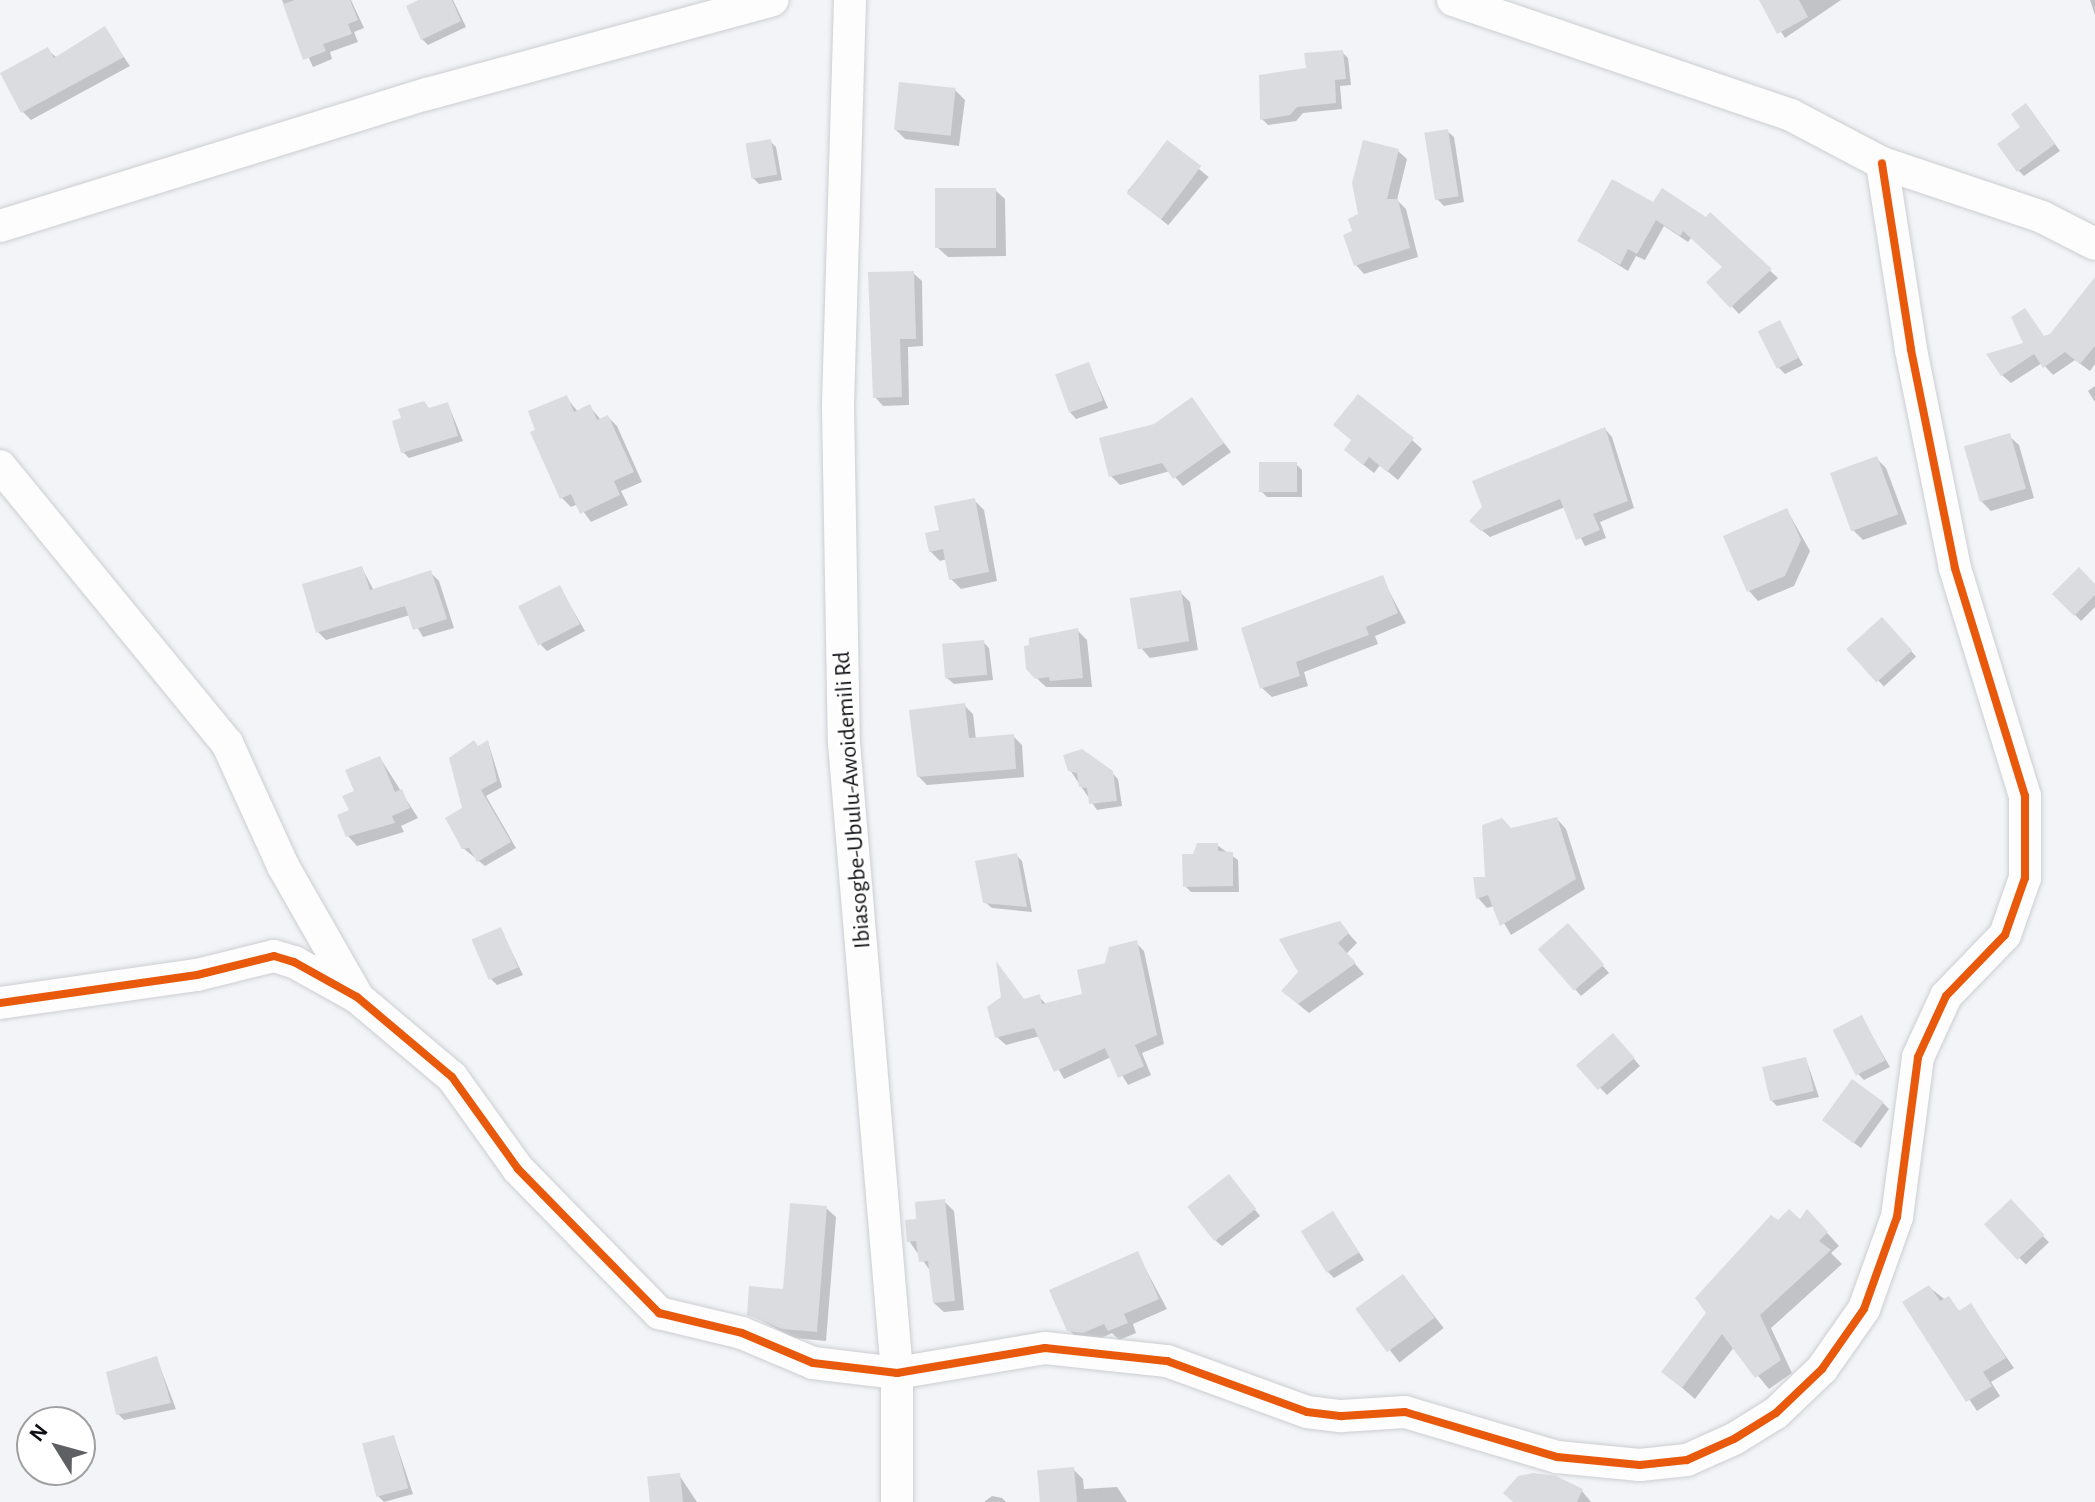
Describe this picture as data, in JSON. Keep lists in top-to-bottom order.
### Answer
{
  "streets": {
    "street": ["Ibiasogbe-Ubulu-Awoidemili Rd"]
  },
  "north": "top left"
}
